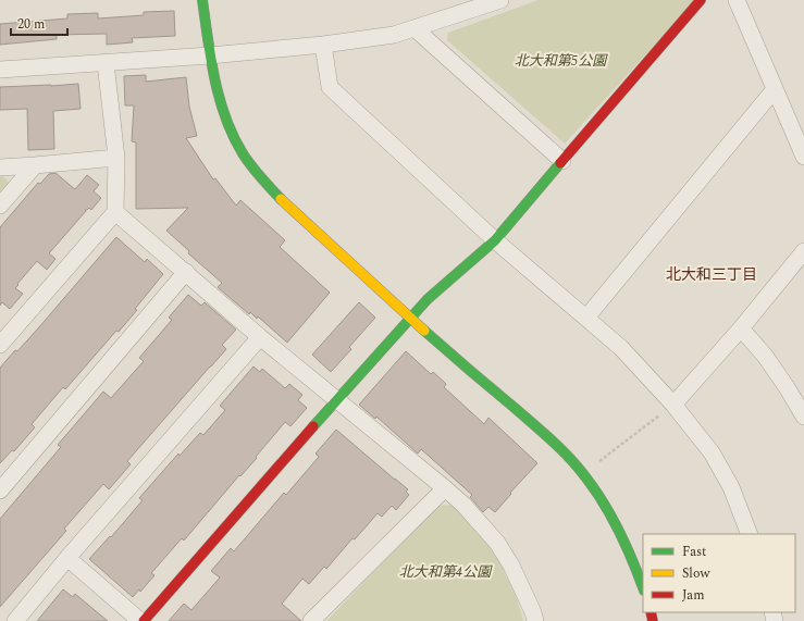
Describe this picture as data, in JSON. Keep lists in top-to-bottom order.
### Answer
{
  "districts": ["北大和三丁目"],
  "parks": ["北大和第5公園", "北大和第4公園"],
  "legend": ["Fast", "Slow", "Jam"],
  "scale_bar": "20 m"
}
